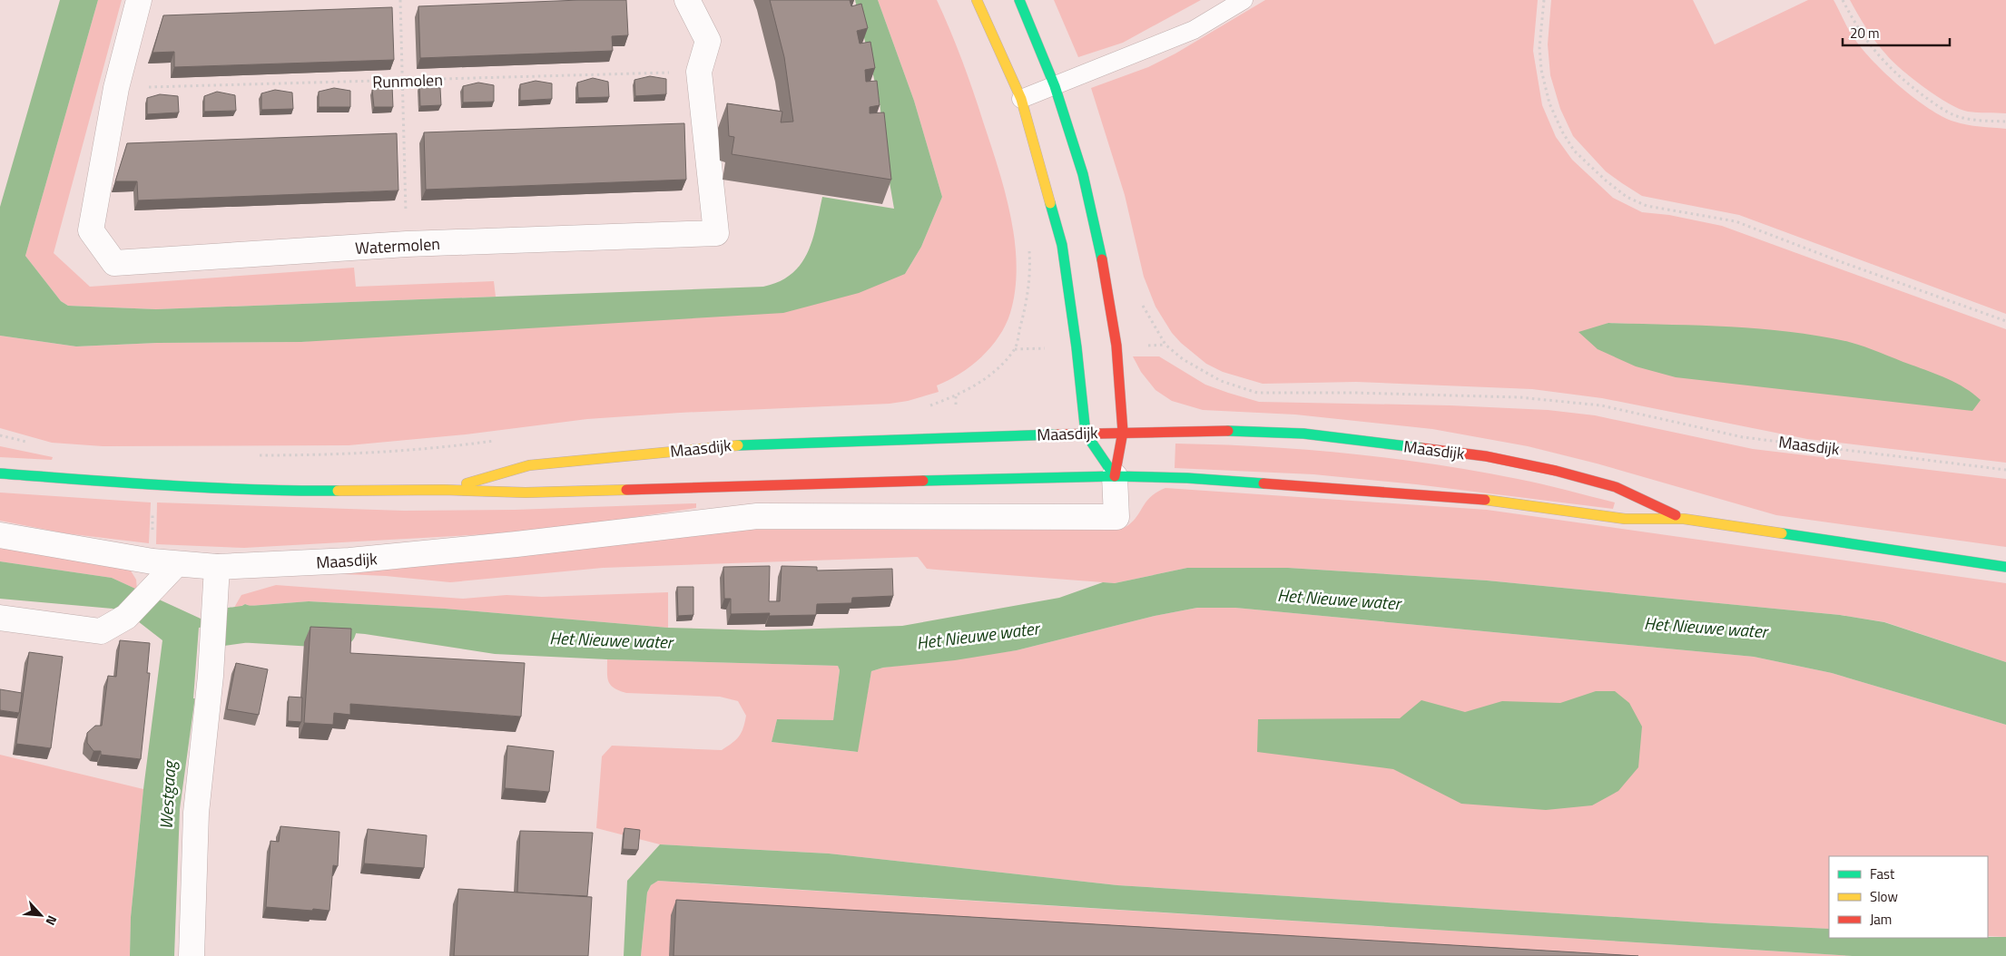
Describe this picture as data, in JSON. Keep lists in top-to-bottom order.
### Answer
{
  "streets": {
    "main road": ["Maasdijk"],
    "street": ["Watermolen"],
    "path": ["Runmolen"]
  },
  "crossings": [
    ["Runmolen", "Watermolen"]
  ],
  "water": ["Het Nieuwe water", "Westgaag"],
  "legend": ["Fast", "Slow", "Jam"],
  "scale_bar": "20 m",
  "north": "bottom right"
}
